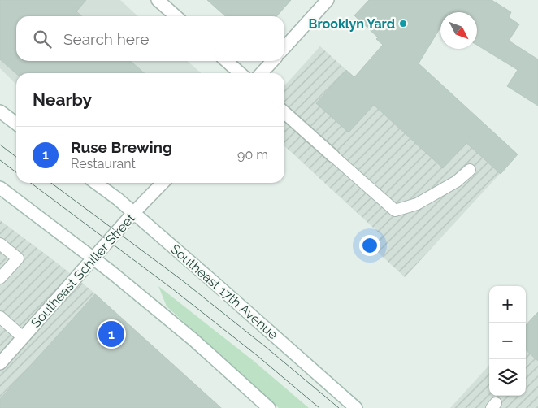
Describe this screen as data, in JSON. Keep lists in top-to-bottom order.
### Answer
{
  "streets": {
    "street": ["Southeast Schiller Street", "Southeast 17th Avenue"]
  },
  "crossings": [
    ["Southeast Schiller Street", "Southeast 17th Avenue"]
  ],
  "places": ["Brooklyn Yard"],
  "north": "bottom right",
  "page": {
    "search": "Search here",
    "heading": "Nearby",
    "list": [
      {
        "mark": "1",
        "name": "Ruse Brewing",
        "note": "Restaurant",
        "value": "90 m"
      }
    ],
    "map_buttons": ["+", "−"],
    "pins": "1"
  }
}
